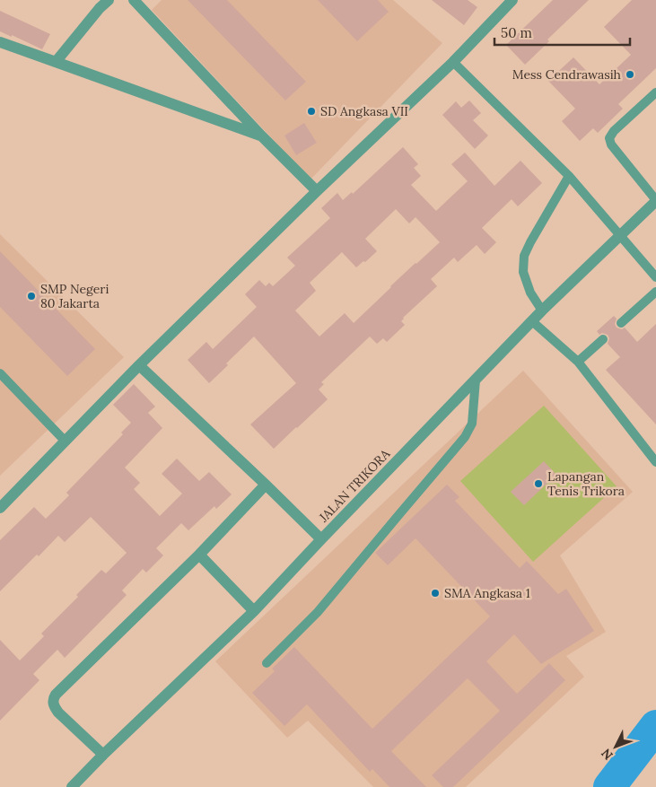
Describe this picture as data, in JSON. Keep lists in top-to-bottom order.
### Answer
{
  "streets": {
    "street": ["JALAN TRIKORA"]
  },
  "places": [
    "Mess Cendrawasih",
    "SD Angkasa VII",
    "SMP Negeri 80 Jakarta",
    "Lapangan Tenis Trikora",
    "SMA Angkasa 1"
  ],
  "scale_bar": "50 m",
  "north": "bottom left"
}
